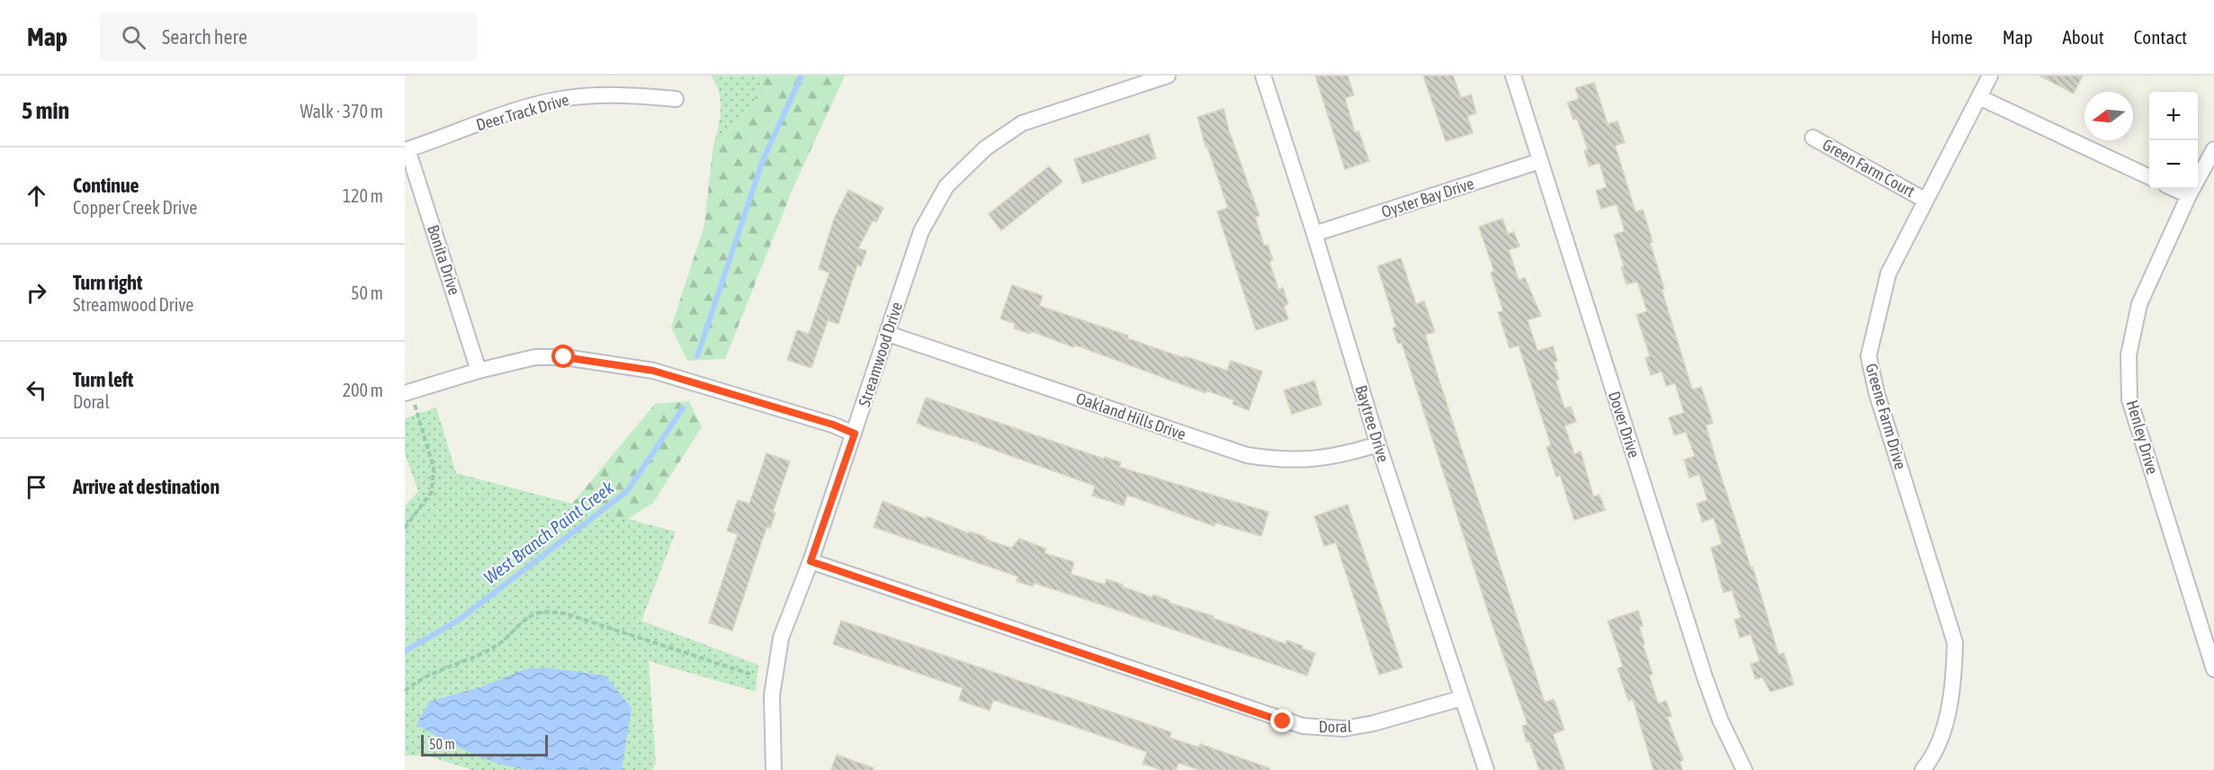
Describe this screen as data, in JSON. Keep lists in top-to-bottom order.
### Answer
{
  "streets": {
    "street": [
      "Deer Track Drive",
      "Green Farm Court",
      "Oyster Bay Drive",
      "Bonita Drive",
      "Streamwood Drive",
      "Oakland Hills Drive",
      "Greene Farm Drive",
      "Baytree Drive",
      "Dover Drive",
      "Henley Drive",
      "Doral"
    ]
  },
  "crossings": [
    ["Deer Track Drive", "Bonita Drive"],
    ["Green Farm Court", "Greene Farm Drive"],
    ["Oyster Bay Drive", "Baytree Drive"],
    ["Oyster Bay Drive", "Dover Drive"],
    ["Streamwood Drive", "Oakland Hills Drive"],
    ["Streamwood Drive", "Doral"],
    ["Oakland Hills Drive", "Baytree Drive"],
    ["Baytree Drive", "Doral"]
  ],
  "water": ["West Branch Paint Creek"],
  "scale_bar": "50 m",
  "north": "left",
  "page": {
    "header": "Map",
    "search": "Search here",
    "nav": [
      "Home",
      "Map",
      "About",
      "Contact"
    ],
    "heading": ["5 min", "Walk · 370 m"],
    "map_buttons": ["+", "−"],
    "list": [
      ["Continue", "Copper Creek Drive", "120 m"],
      ["Turn right", "Streamwood Drive", "50 m"],
      ["Turn left", "Doral", "200 m"],
      "Arrive at destination"
    ],
    "scale": "50 m"
  }
}
